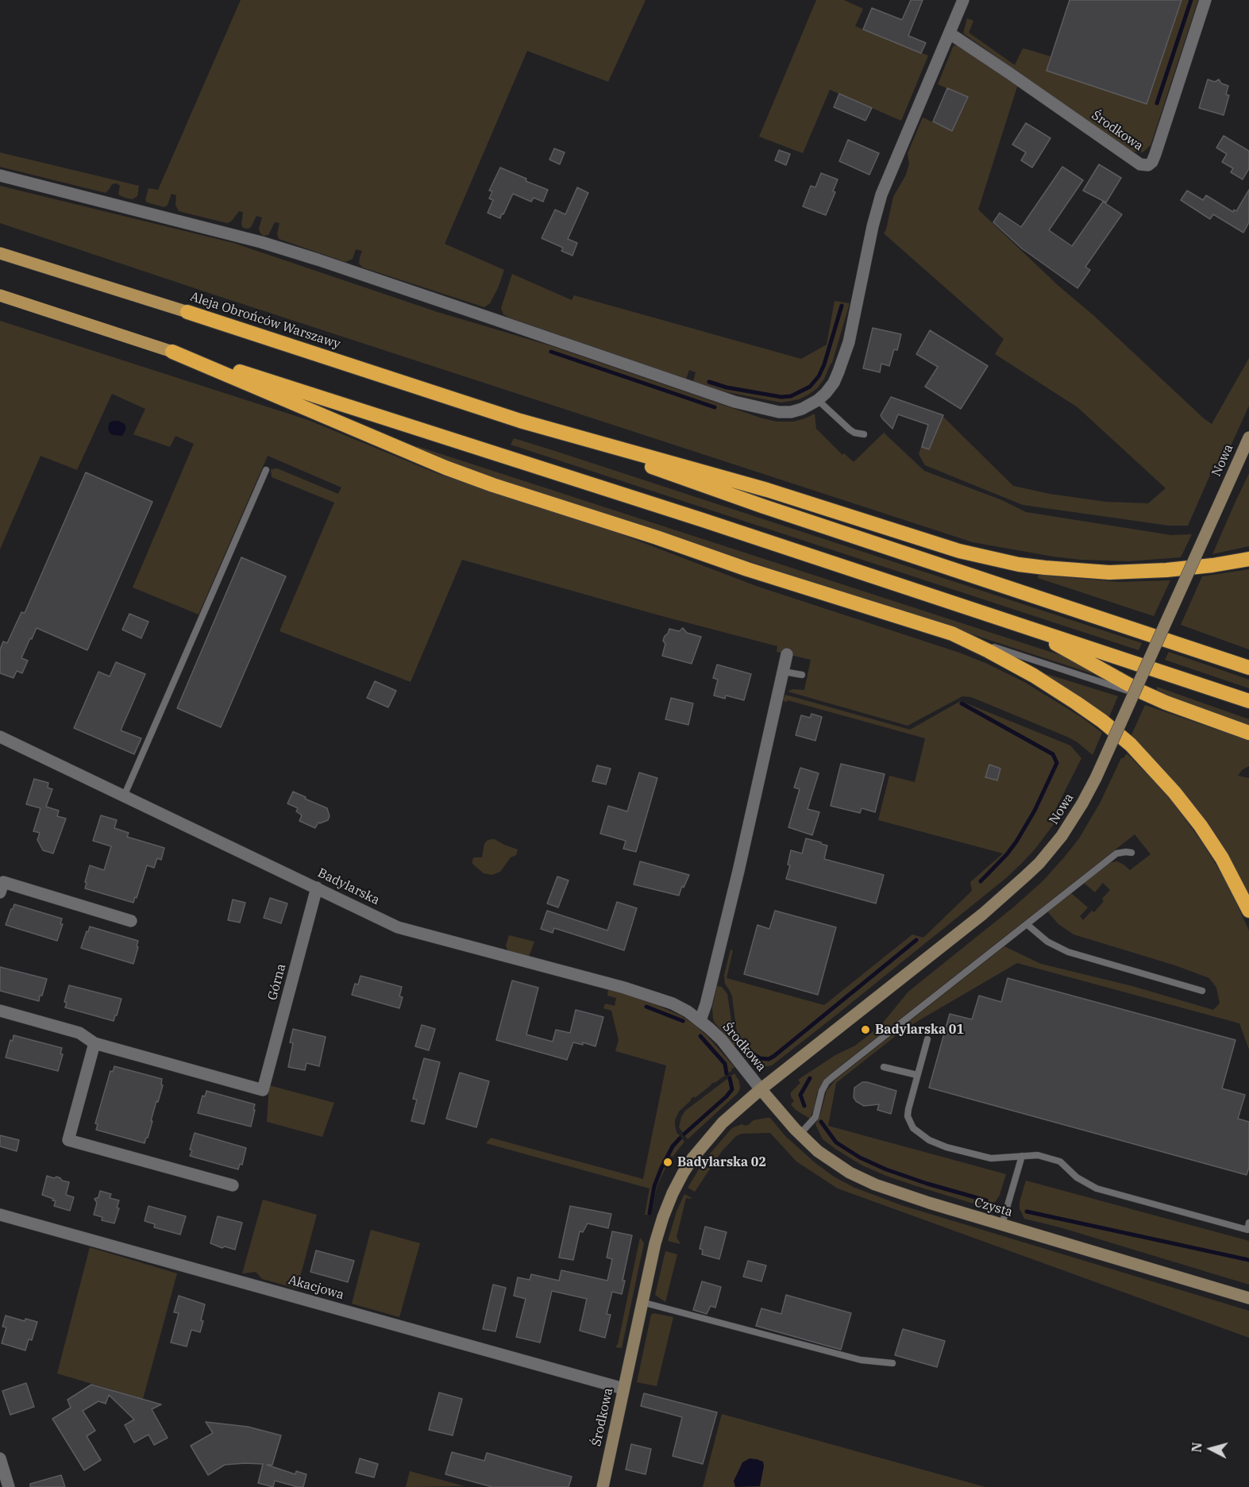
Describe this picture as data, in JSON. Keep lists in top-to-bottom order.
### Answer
{
  "streets": {
    "highway": ["Aleja Obrońców Warszawy"],
    "street": [
      "Środkowa",
      "Nowa",
      "Badylarska",
      "Górna",
      "Czysta",
      "Akacjowa"
    ]
  },
  "crossings": [
    ["Środkowa", "Nowa"],
    ["Środkowa", "Badylarska"],
    ["Środkowa", "Czysta"],
    ["Środkowa", "Akacjowa"],
    ["Nowa", "Czysta"],
    ["Badylarska", "Górna"]
  ],
  "places": ["Badylarska 01", "Badylarska 02"],
  "north": "left"
}
